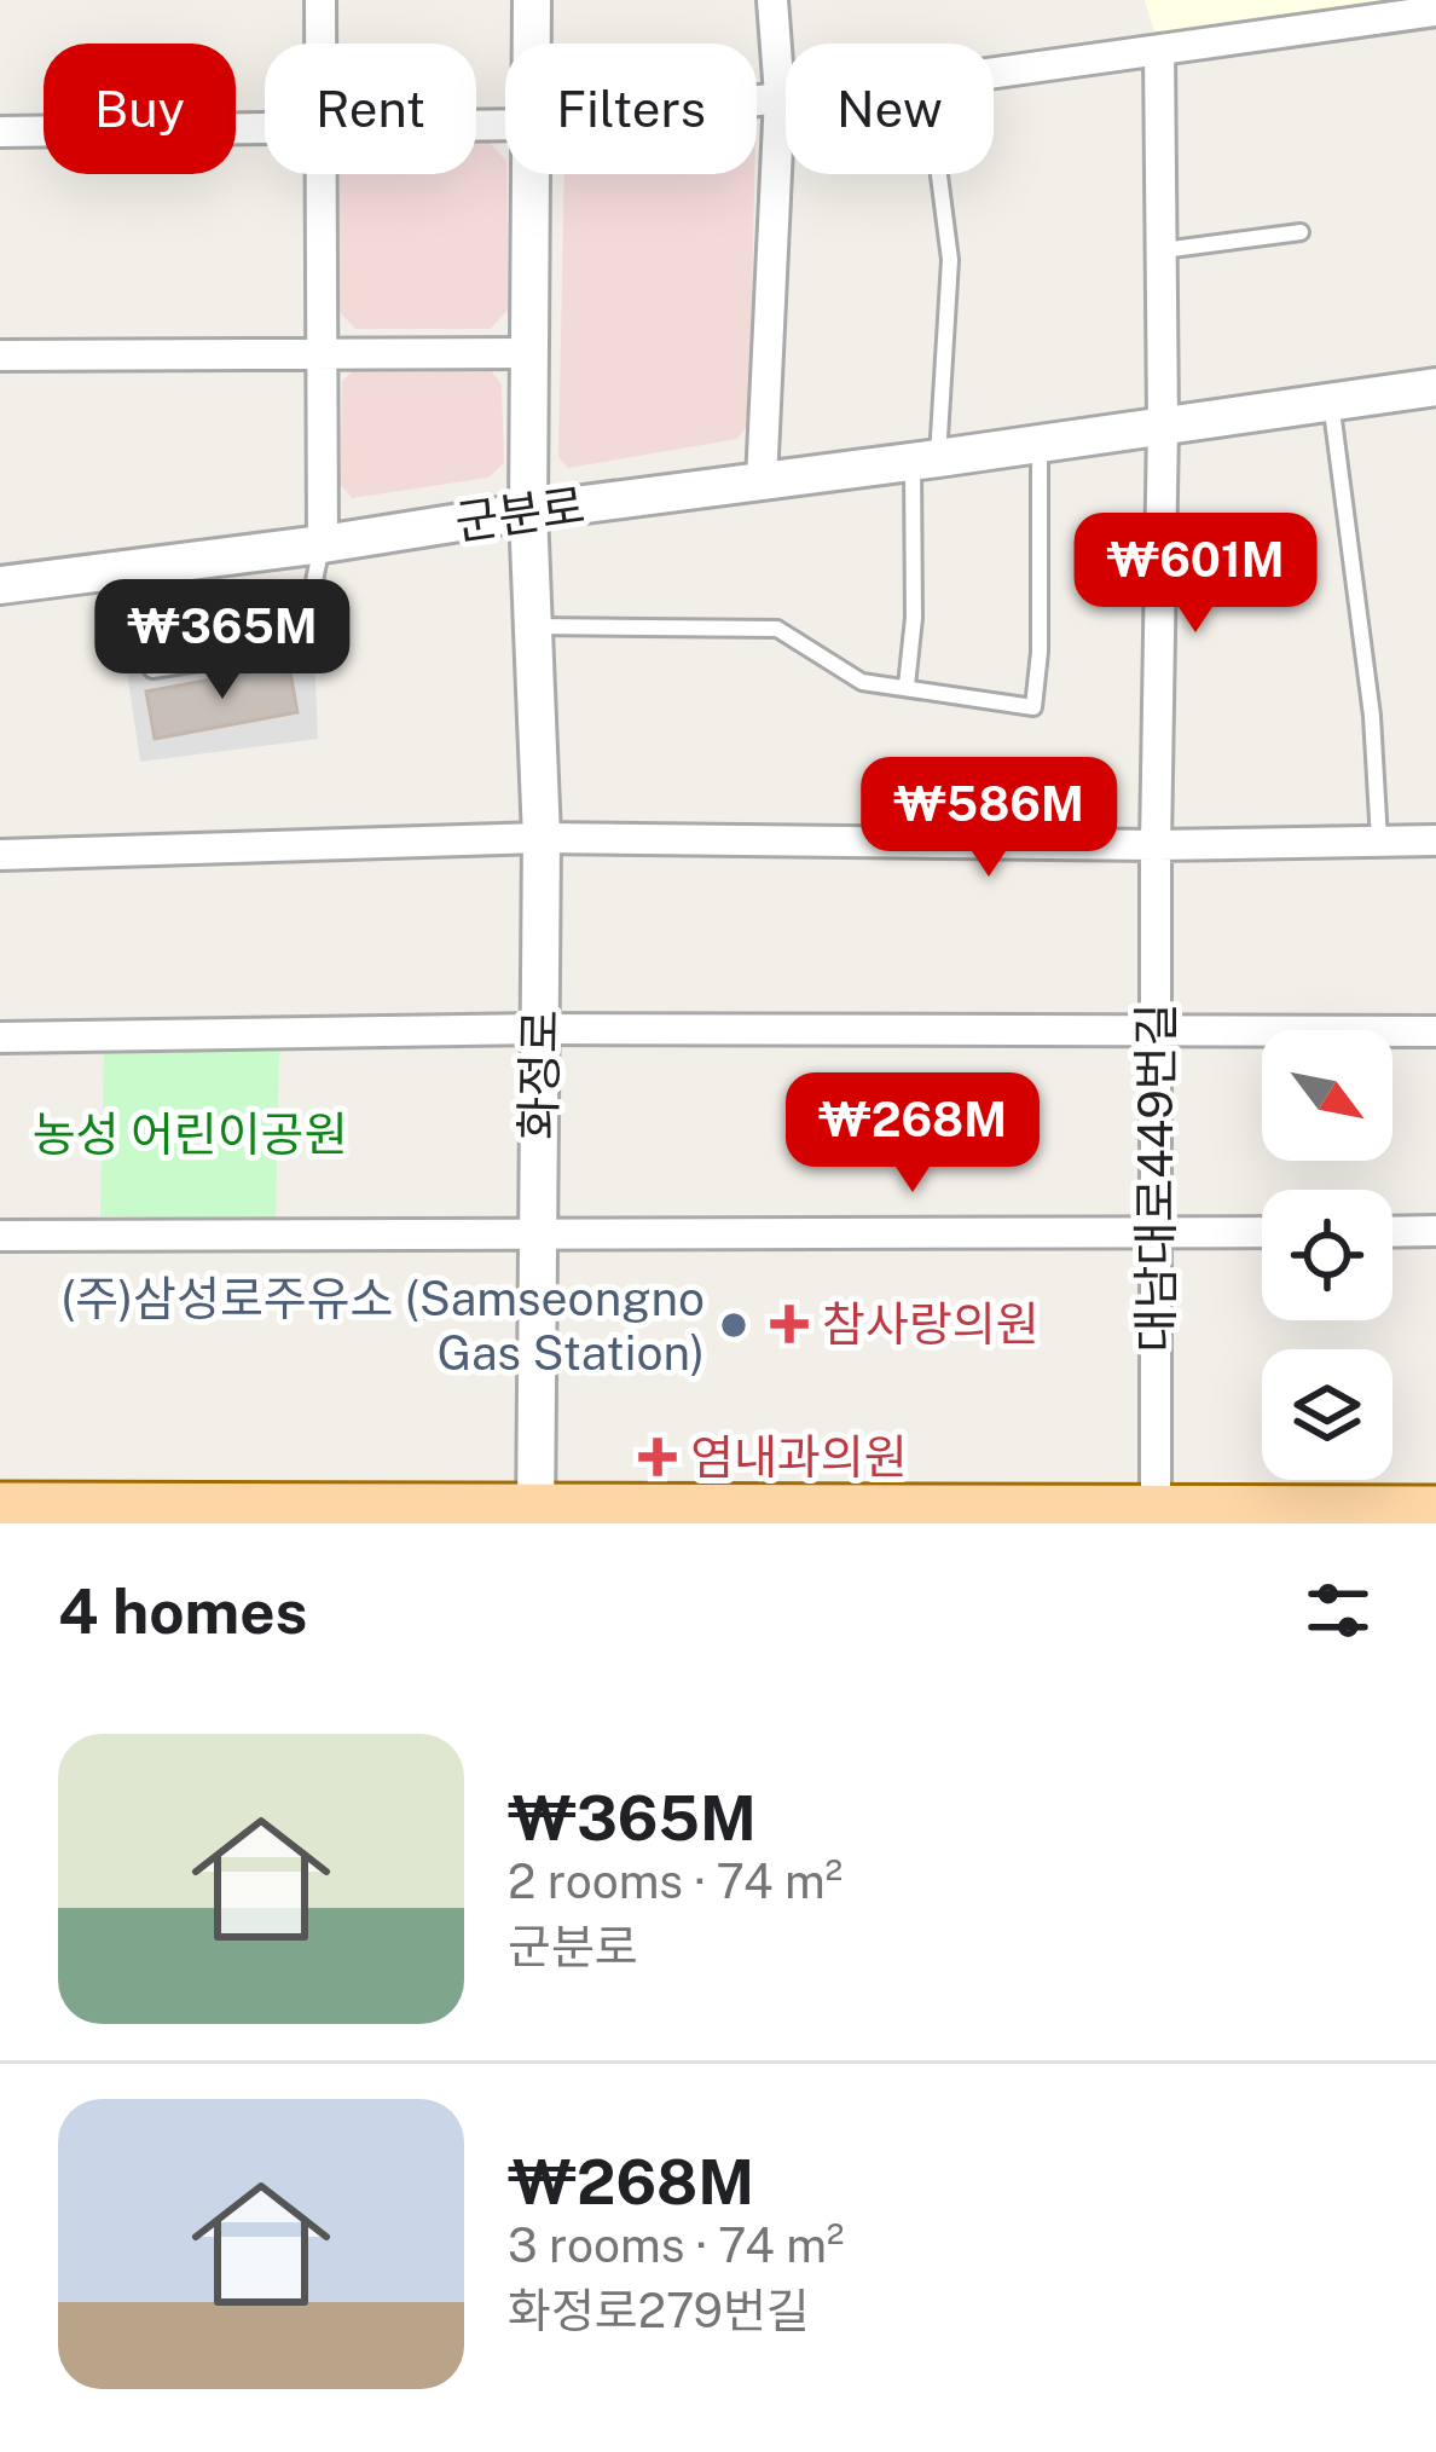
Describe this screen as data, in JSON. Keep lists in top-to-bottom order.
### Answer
{
  "streets": {
    "street": ["군분로", "화정로", "대남대로449번길"]
  },
  "crossings": [
    ["군분로", "화정로"],
    ["군분로", "대남대로449번길"]
  ],
  "parks": ["농성 어린이공원"],
  "places": {
    "health": ["참사랑의원", "염내과의원"],
    "other": ["(주)삼성로주유소 (Samseongno Gas Station)"]
  },
  "north": "bottom right",
  "page": {
    "chip": [
      "Buy",
      "Rent",
      "Filters",
      "New"
    ],
    "price": [
      "₩601M",
      "₩365M",
      "₩586M",
      "₩268M"
    ],
    "heading": "4 homes",
    "list": [
      {
        "name": "₩365M",
        "note": "2 rooms · 74 m² · 군분로"
      },
      {
        "name": "₩268M",
        "note": "3 rooms · 74 m² · 화정로279번길"
      }
    ]
  }
}
